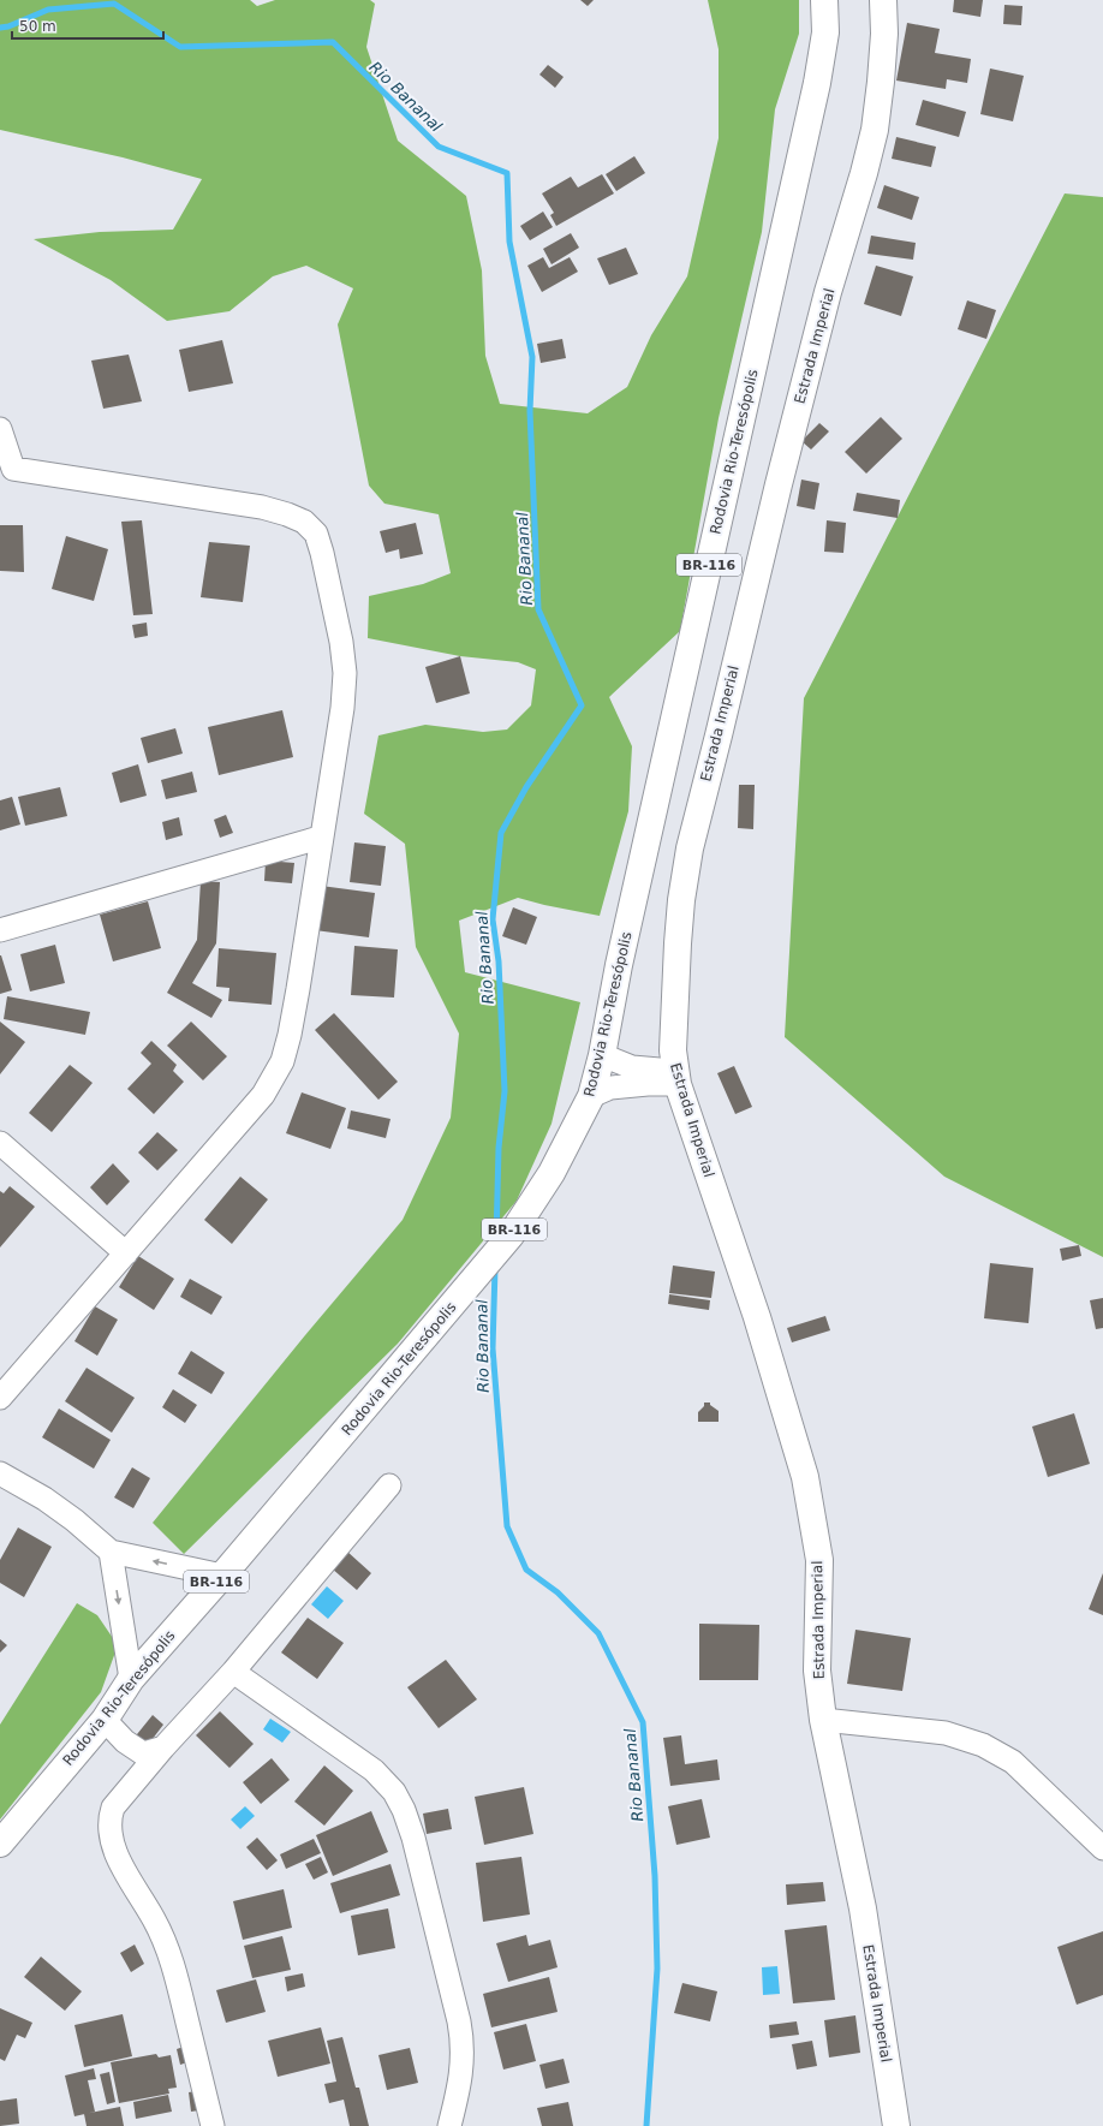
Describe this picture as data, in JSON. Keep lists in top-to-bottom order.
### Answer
{
  "streets": {
    "main road": ["Estrada Imperial", "Rodovia Rio-Teresópolis", "BR-116"]
  },
  "water": ["Rio Bananal"],
  "scale_bar": "50 m"
}
